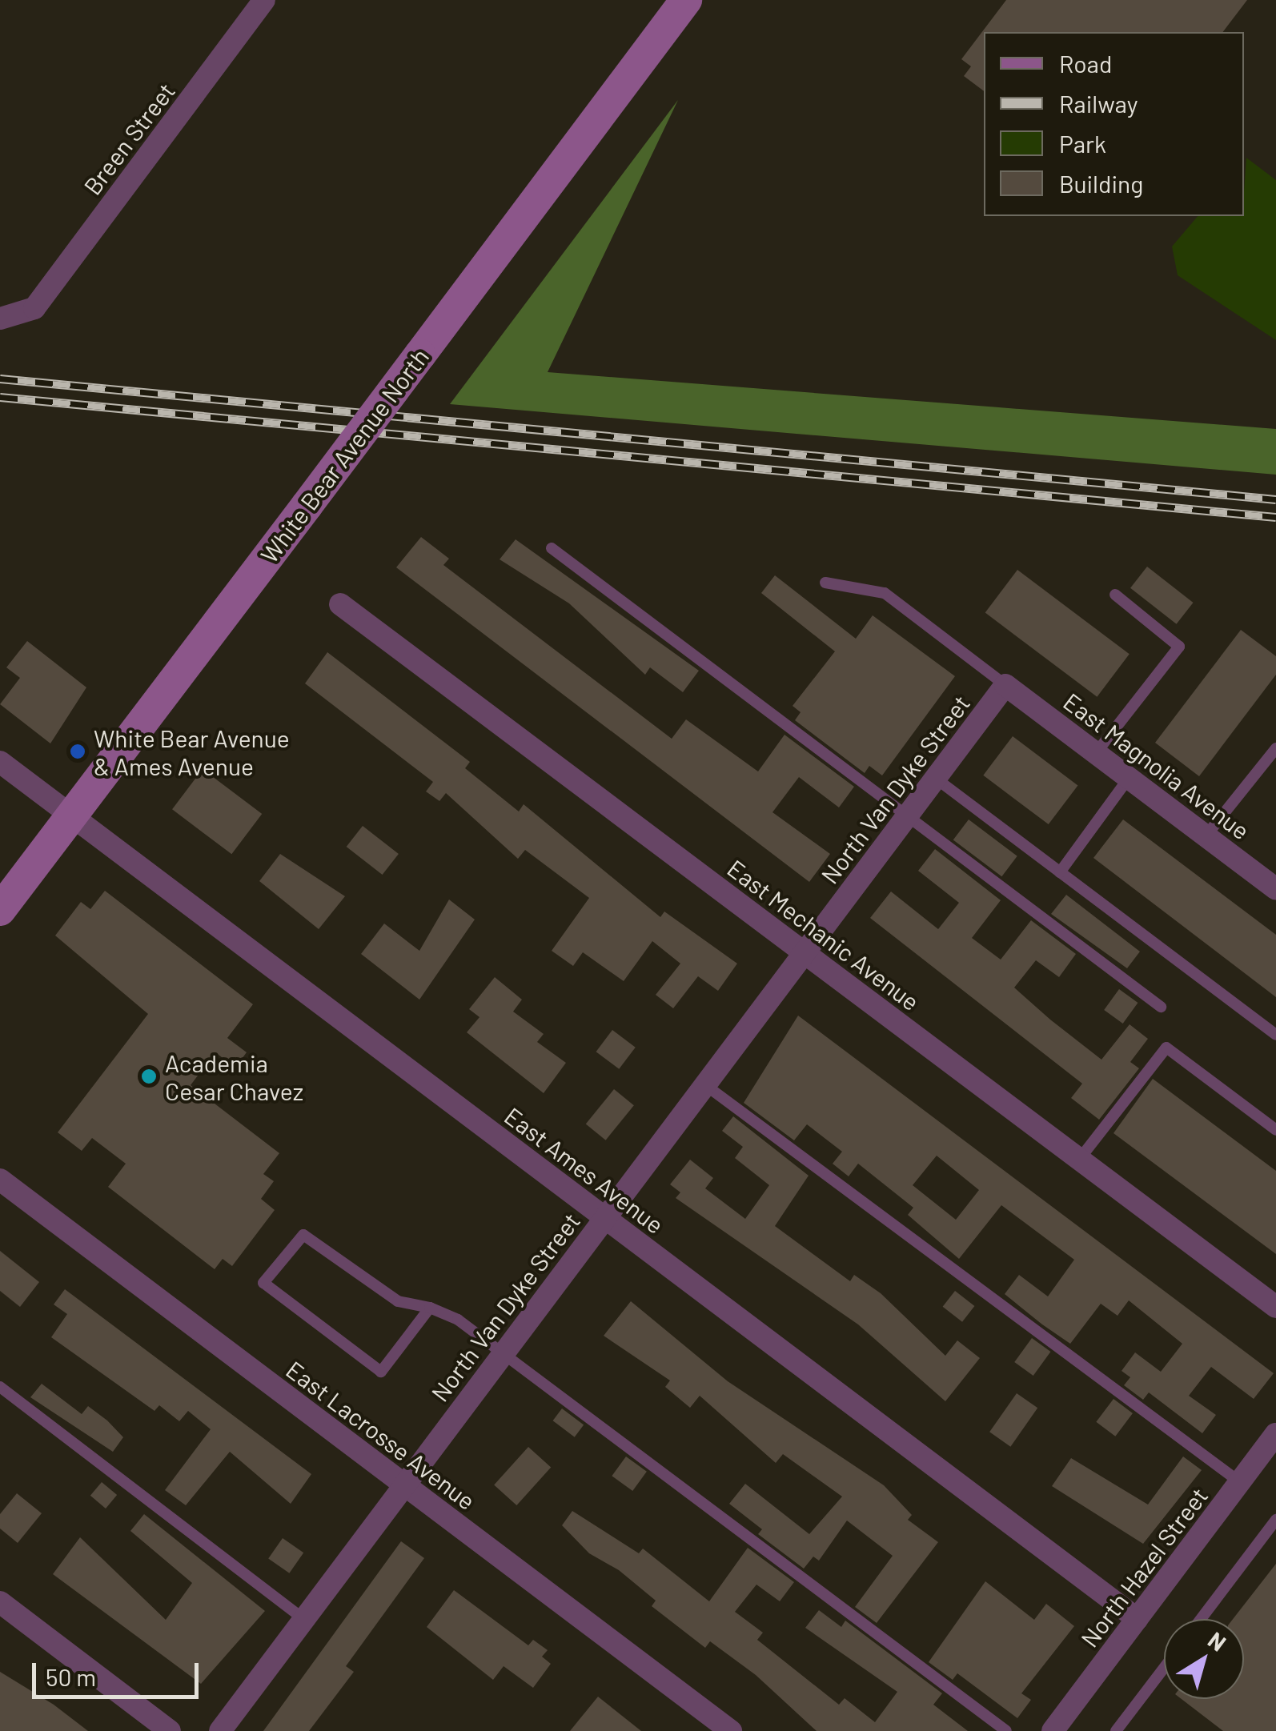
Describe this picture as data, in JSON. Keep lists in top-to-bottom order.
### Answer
{
  "streets": {
    "main road": ["White Bear Avenue North"],
    "street": [
      "Breen Street",
      "East Magnolia Avenue",
      "North Van Dyke Street",
      "East Mechanic Avenue",
      "East Ames Avenue",
      "East Lacrosse Avenue",
      "North Hazel Street"
    ]
  },
  "crossings": [
    ["White Bear Avenue North", "East Ames Avenue"],
    ["East Magnolia Avenue", "North Van Dyke Street"],
    ["North Van Dyke Street", "East Mechanic Avenue"],
    ["North Van Dyke Street", "East Ames Avenue"],
    ["North Van Dyke Street", "East Lacrosse Avenue"],
    ["East Ames Avenue", "North Hazel Street"]
  ],
  "places": ["White Bear Avenue & Ames Avenue", "Academia Cesar Chavez"],
  "legend": [
    "Road",
    "Railway",
    "Park",
    "Building"
  ],
  "scale_bar": "50 m",
  "north": "top right"
}
